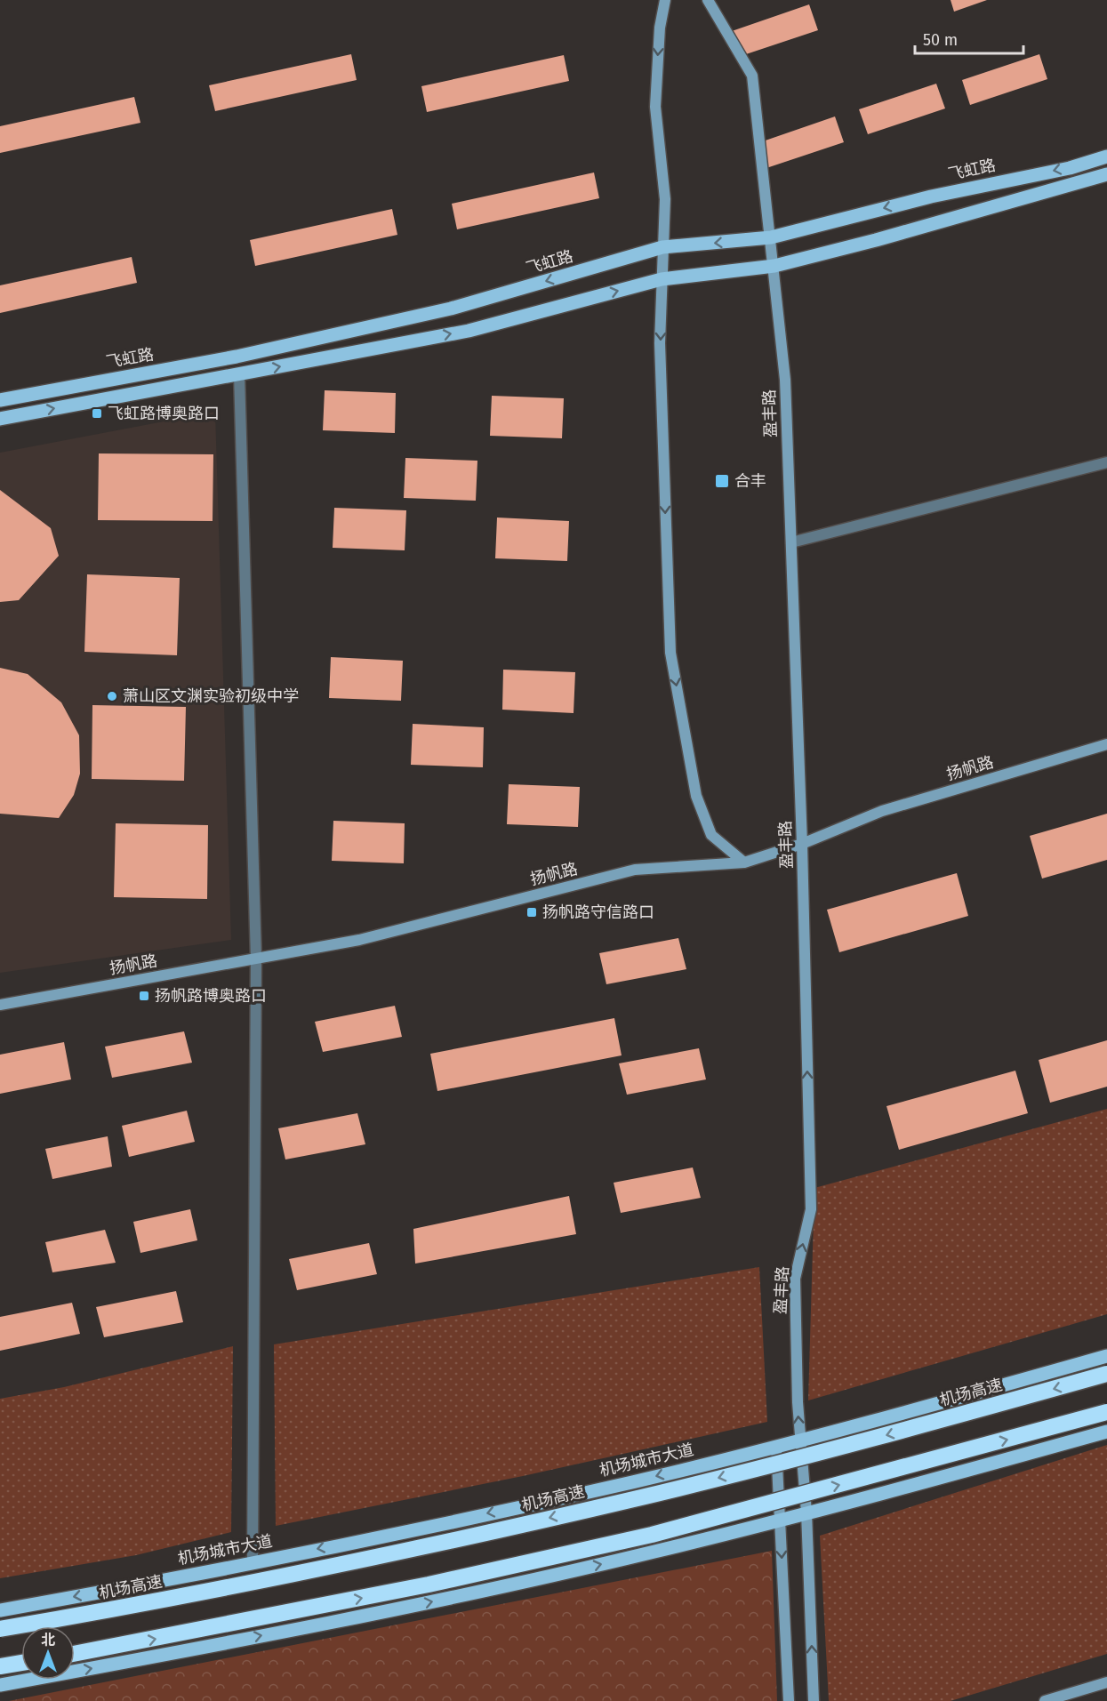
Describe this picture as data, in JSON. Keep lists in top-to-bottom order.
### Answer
{
  "streets": {
    "highway": ["机场高速"],
    "main road": [
      "飞虹路",
      "盈丰路",
      "扬帆路",
      "机场城市大道"
    ]
  },
  "crossings": [
    ["飞虹路", "盈丰路"],
    ["盈丰路", "扬帆路"],
    ["盈丰路", "机场城市大道"]
  ],
  "one_way": ["盈丰路"],
  "places": {
    "transit": [
      "飞虹路博奥路口",
      "合丰",
      "扬帆路守信路口",
      "扬帆路博奥路口"
    ],
    "other": ["萧山区文渊实验初级中学"]
  },
  "scale_bar": "50 m",
  "north": "top"
}
